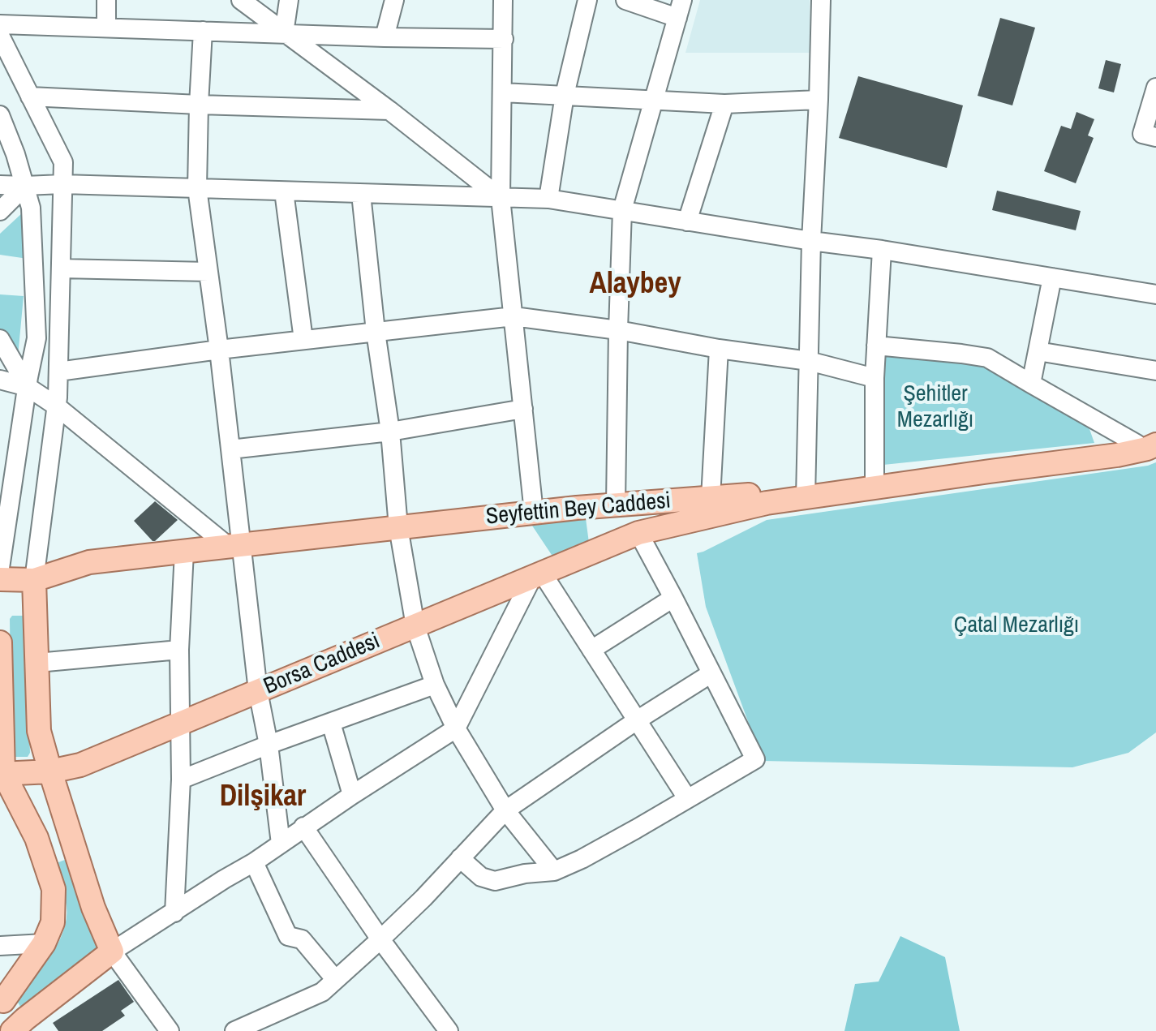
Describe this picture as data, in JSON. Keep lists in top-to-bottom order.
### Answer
{
  "streets": {
    "main road": ["Seyfettin Bey Caddesi", "Borsa Caddesi"]
  },
  "crossings": [
    ["Seyfettin Bey Caddesi", "Borsa Caddesi"]
  ],
  "districts": ["Alaybey", "Dilşikar"],
  "parks": ["Şehitler Mezarlığı", "Çatal Mezarlığı"]
}
